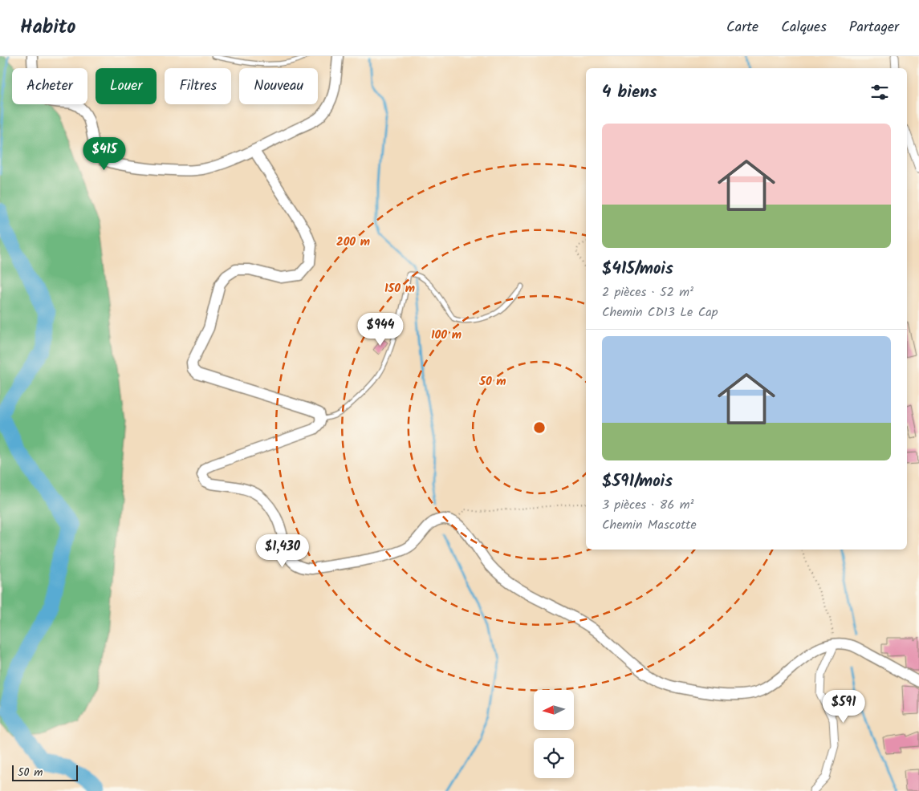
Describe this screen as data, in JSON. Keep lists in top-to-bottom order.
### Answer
{
  "scale_bar": "50 m",
  "north": "left",
  "page": {
    "header": "Habito",
    "nav": ["Carte", "Calques", "Partager"],
    "chip": [
      "Acheter",
      "Louer",
      "Filtres",
      "Nouveau"
    ],
    "heading": "4 biens",
    "list": [
      {
        "name": "$415/mois",
        "note": "2 pièces · 52 m² · Chemin CD13 Le Cap"
      },
      {
        "name": "$591/mois",
        "note": "3 pièces · 86 m² · Chemin Mascotte"
      }
    ],
    "price": [
      "$415",
      "$944",
      "$1,430",
      "$591"
    ],
    "scale": "50 m"
  },
  "rings": [
    "200 m",
    "150 m",
    "100 m",
    "50 m"
  ]
}
